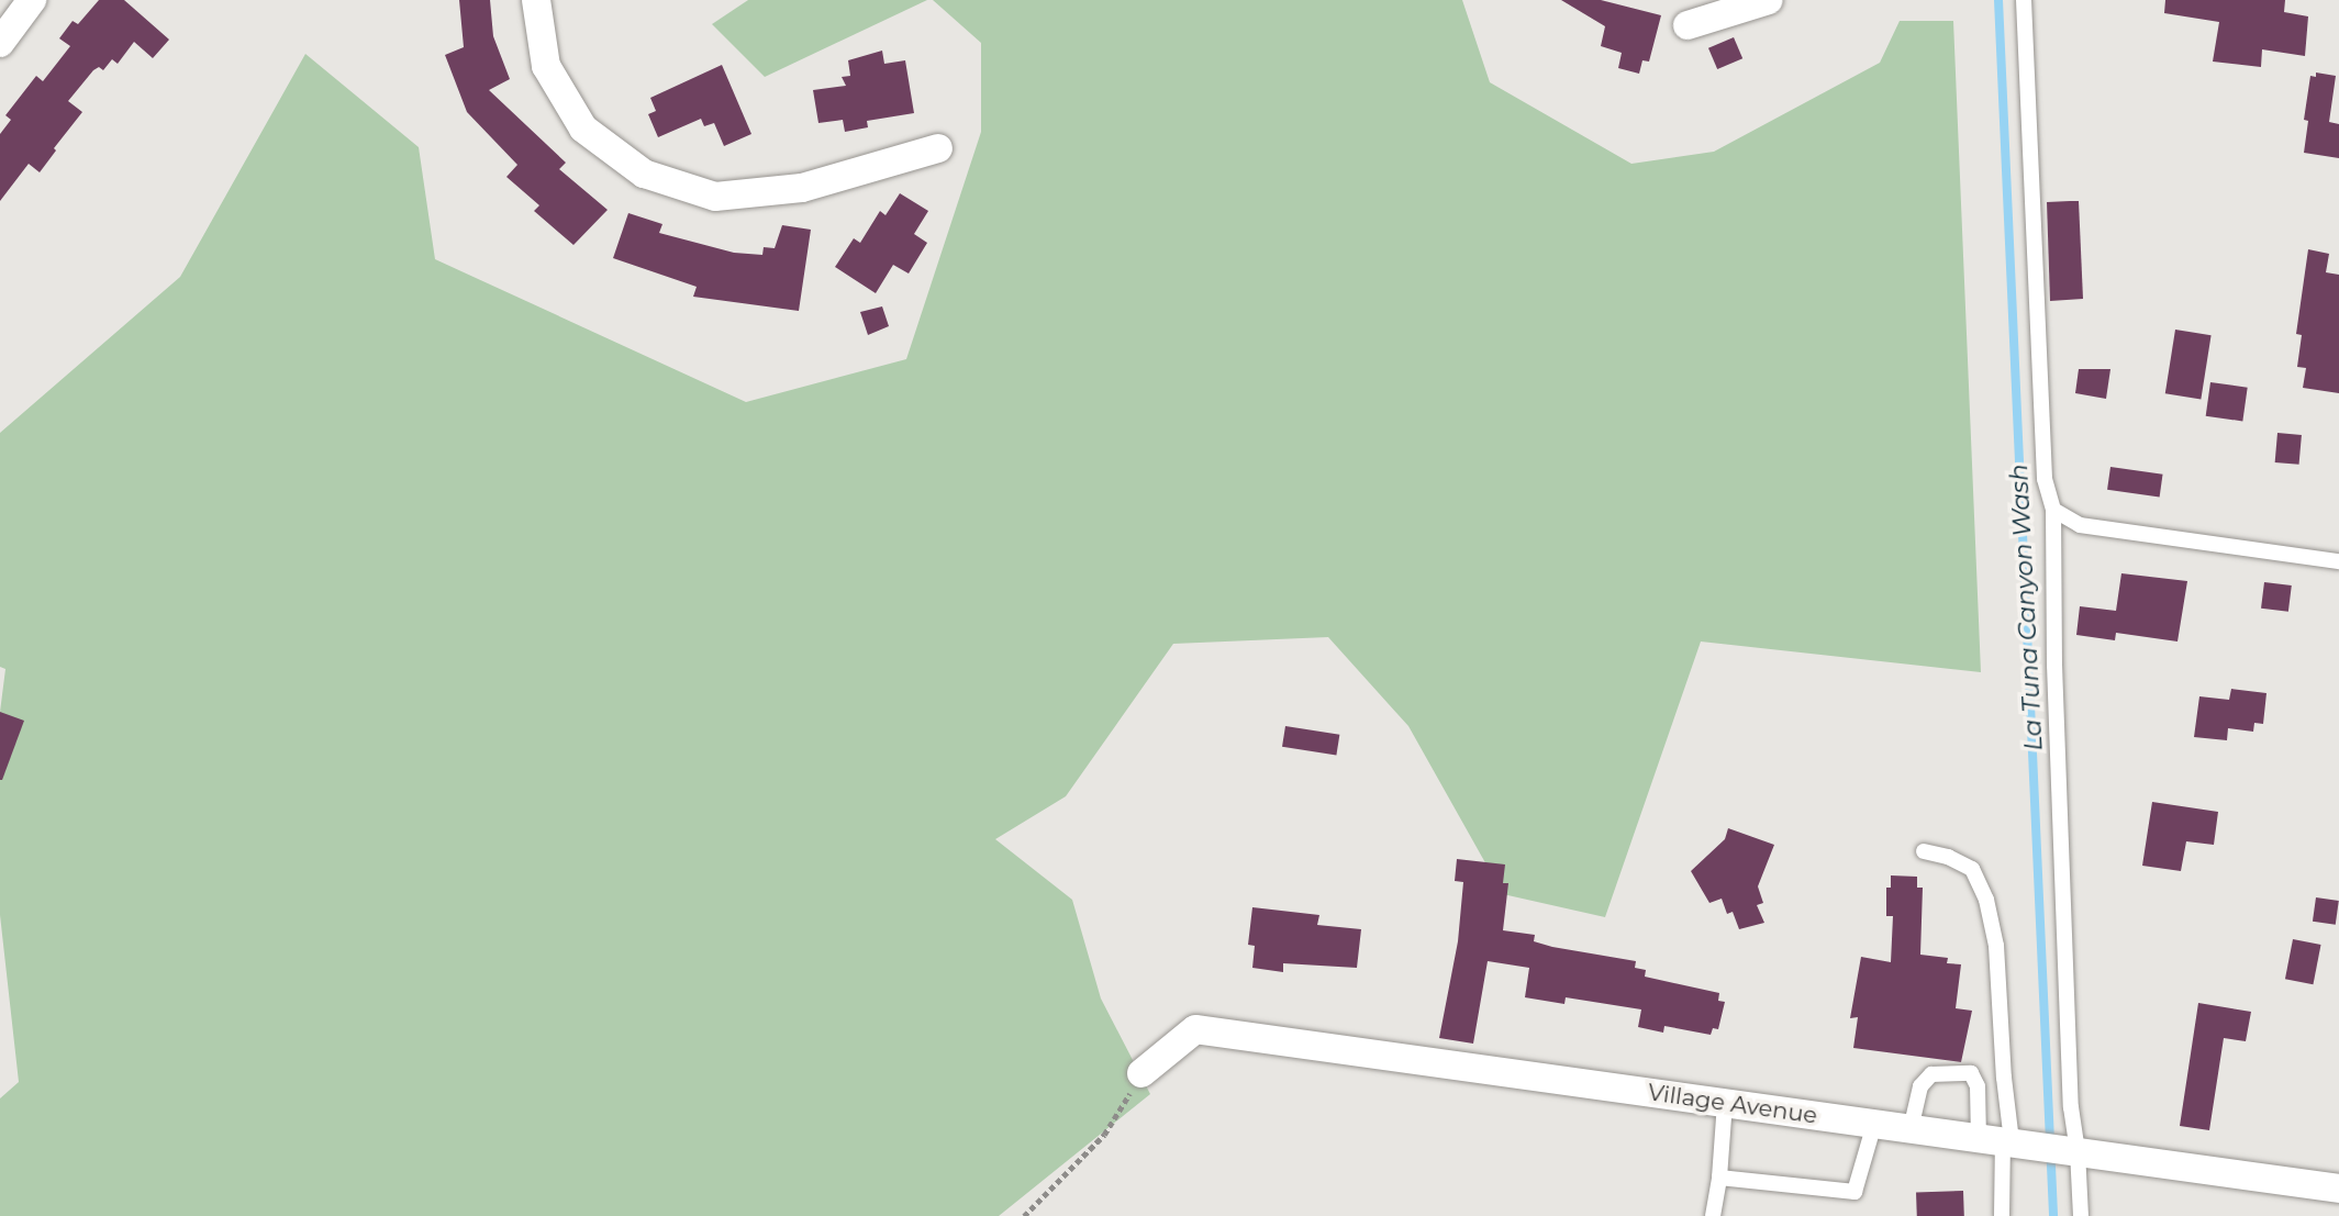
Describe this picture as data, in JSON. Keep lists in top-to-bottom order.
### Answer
{
  "streets": {
    "street": ["Village Avenue"]
  },
  "water": ["La Tuna Canyon Wash"]
}
